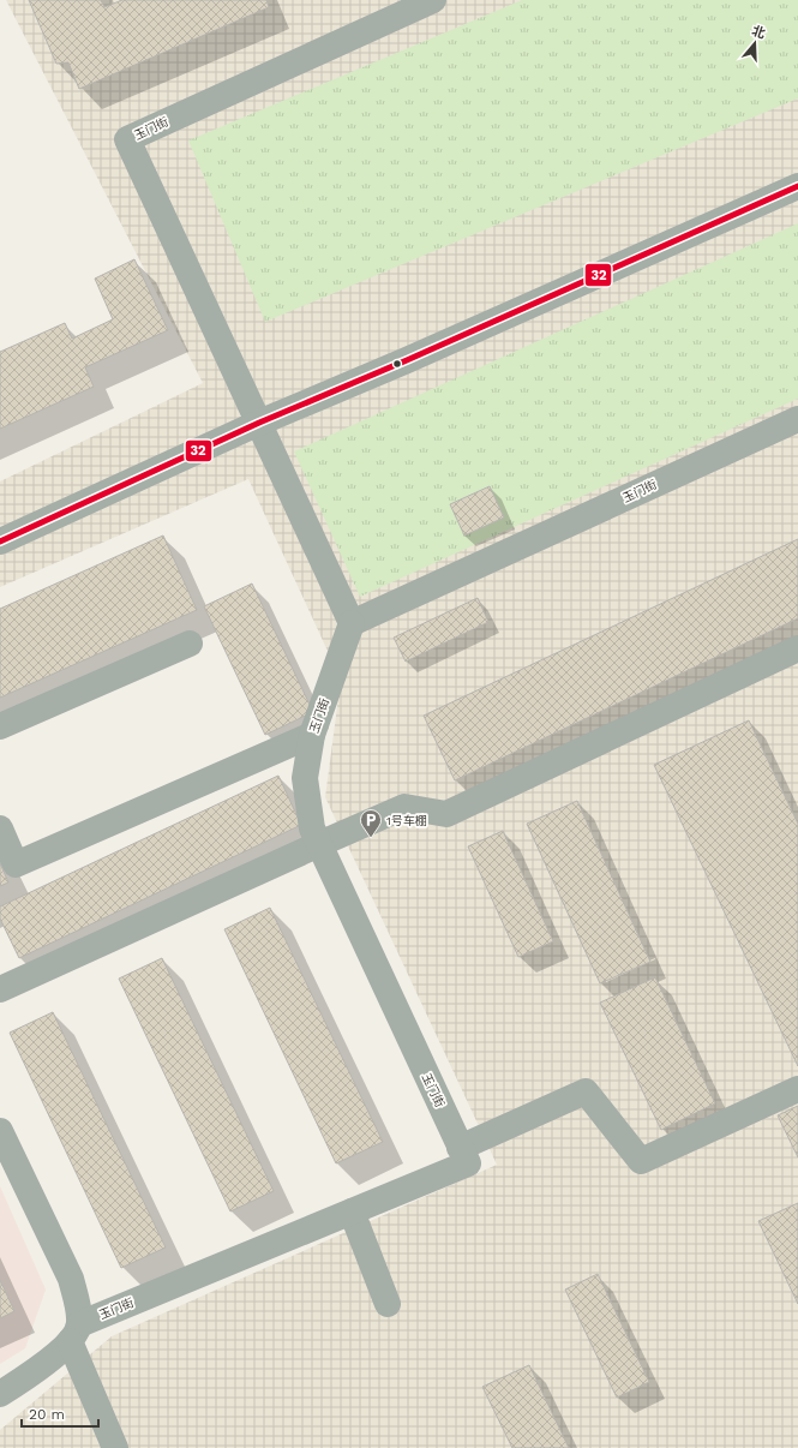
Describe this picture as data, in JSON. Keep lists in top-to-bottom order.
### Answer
{
  "streets": {
    "street": ["玉门街"]
  },
  "places": {
    "parking": ["1号车棚"]
  },
  "lines": ["transit line 32"],
  "scale_bar": "20 m",
  "north": "top"
}
